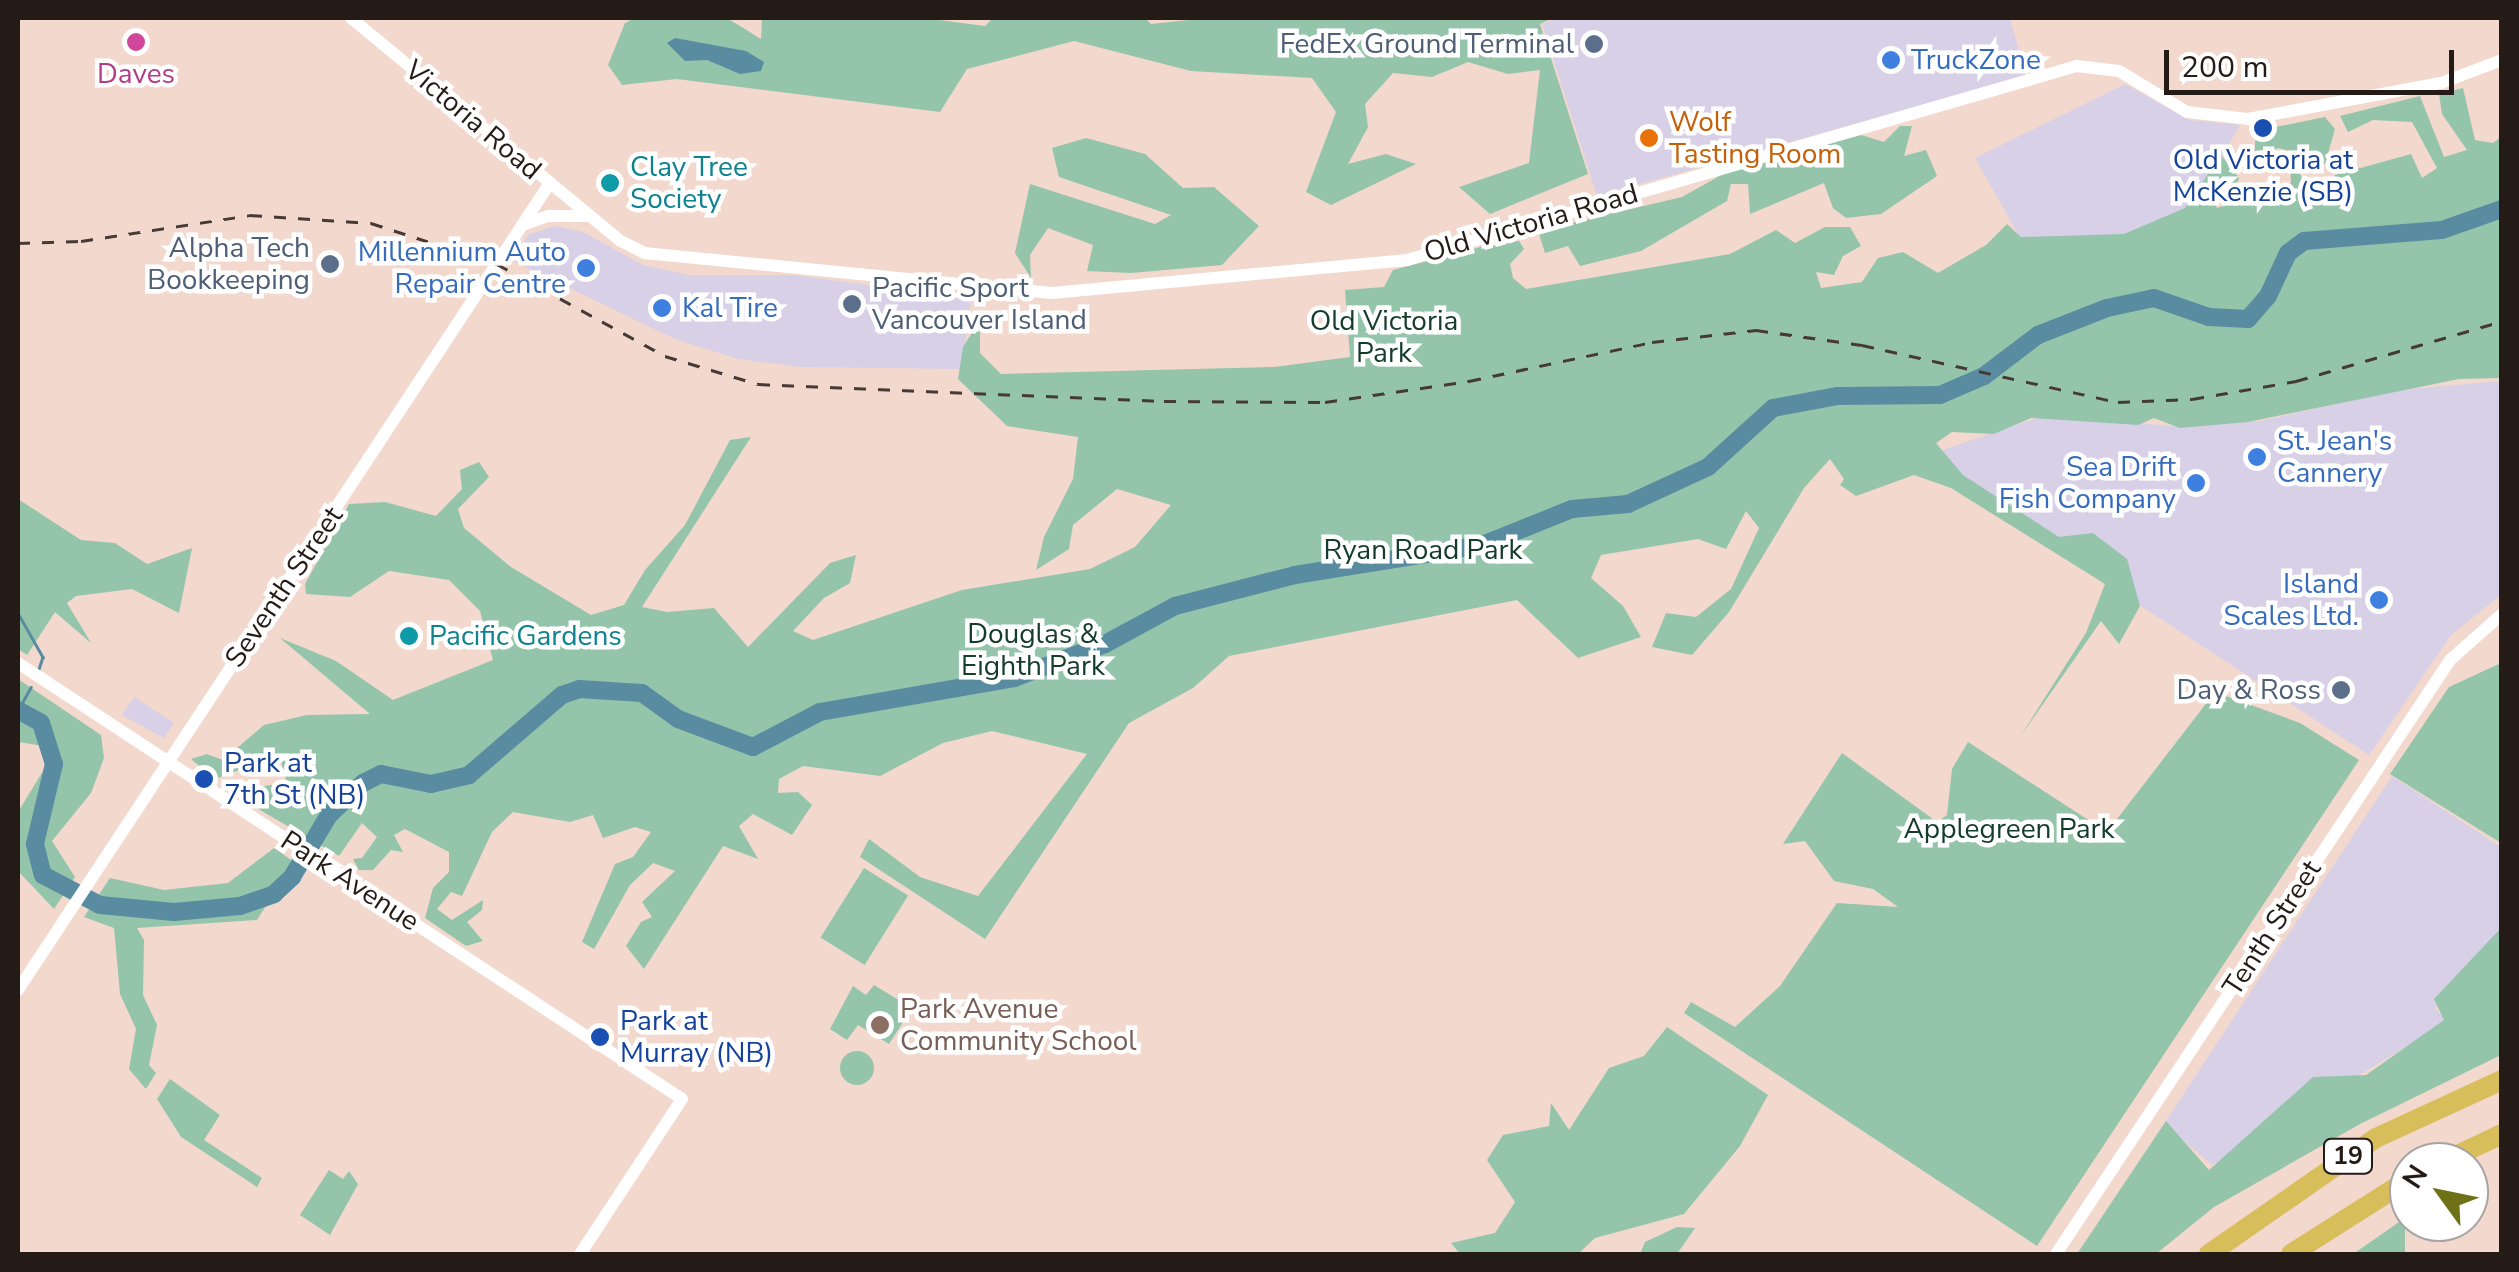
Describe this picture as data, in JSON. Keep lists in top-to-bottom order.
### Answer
{
  "streets": {
    "highway": ["19"],
    "street": [
      "Victoria Road",
      "Old Victoria Road",
      "Seventh Street",
      "Park Avenue",
      "Tenth Street"
    ]
  },
  "crossings": [
    ["Victoria Road", "Old Victoria Road"],
    ["Victoria Road", "Seventh Street"],
    ["Old Victoria Road", "Seventh Street"],
    ["Seventh Street", "Park Avenue"]
  ],
  "parks": [
    "Old Victoria Park",
    "Ryan Road Park",
    "Douglas & Eighth Park",
    "Applegreen Park"
  ],
  "places": [
    "Daves",
    "FedEx Ground Terminal",
    "TruckZone",
    "Old Victoria at McKenzie (SB)",
    "Wolf Tasting Room",
    "Clay Tree Society",
    "Alpha Tech Bookkeeping",
    "Millennium Auto Repair Centre",
    "Pacific Sport Vancouver Island",
    "Kal Tire",
    "St. Jean's Cannery",
    "Sea Drift Fish Company",
    "Island Scales Ltd.",
    "Pacific Gardens",
    "Day & Ross",
    "Park at 7th St (NB)",
    "Park Avenue Community School",
    "Park at Murray (NB)"
  ],
  "scale_bar": "200 m",
  "north": "top left"
}
